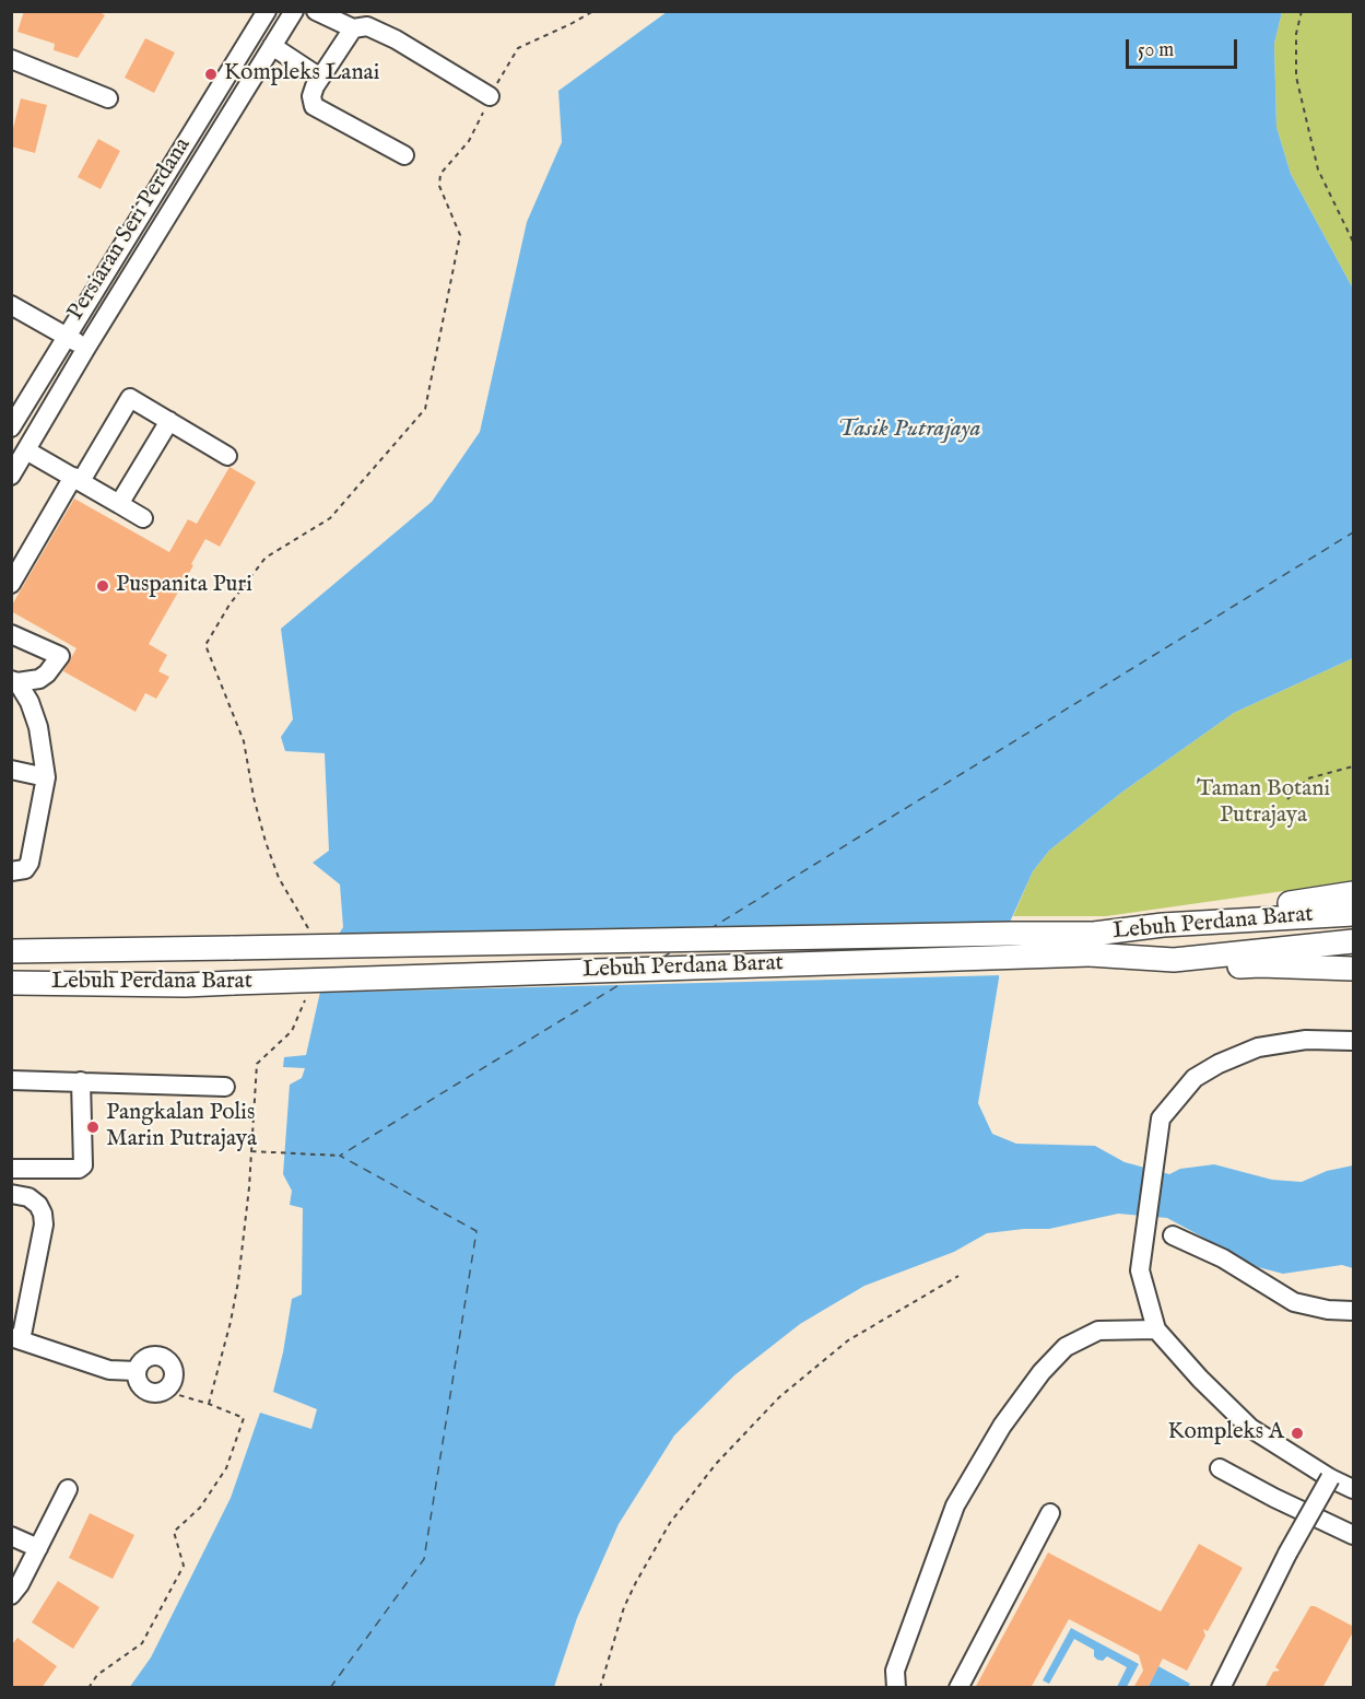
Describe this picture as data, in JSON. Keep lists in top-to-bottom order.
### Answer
{
  "streets": {
    "main road": ["Lebuh Perdana Barat"],
    "street": ["Persiaran Seri Perdana"]
  },
  "water": ["Tasik Putrajaya"],
  "parks": ["Taman Botani Putrajaya"],
  "places": [
    "Kompleks Lanai",
    "Puspanita Puri",
    "Pangkalan Polis Marin Putrajaya",
    "Kompleks A"
  ],
  "scale_bar": "50 m"
}
